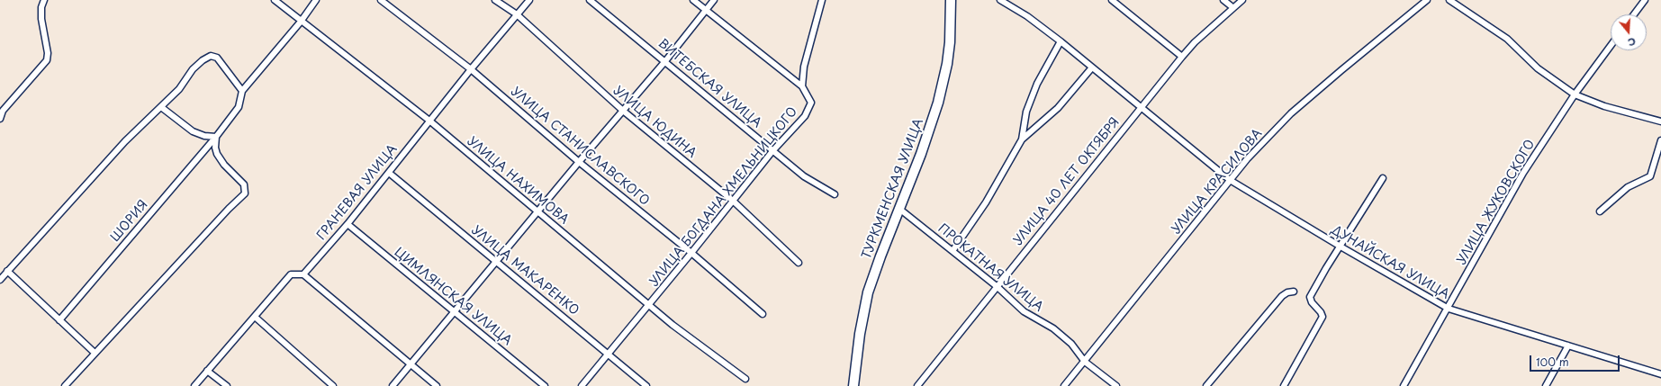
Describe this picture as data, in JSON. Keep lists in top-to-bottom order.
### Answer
{
  "streets": {
    "main road": ["ТУРКМЕНСКАЯ УЛИЦА"],
    "street": [
      "ВИТЕБСКАЯ УЛИЦА",
      "УЛИЦА ЮДИНА",
      "УЛИЦА СТАНИСЛАВСКОГО",
      "УЛИЦА НАХИМОВА",
      "УЛИЦА 40 ЛЕТ ОКТЯБРЯ",
      "УЛИЦА КРАСИЛОВА",
      "ГРАНЕВАЯ УЛИЦА",
      "УЛИЦА БОГДАНА ХМЕЛЬНИЦКОГО",
      "УЛИЦА ЖУКОВСКОГО",
      "ШОРИЯ",
      "ДУНАЙСКАЯ УЛИЦА",
      "ПРОКАТНАЯ УЛИЦА",
      "УЛИЦА МАКАРЕНКО",
      "ЦИМЛЯНСКАЯ УЛИЦА"
    ]
  },
  "crossings": [
    ["ВИТЕБСКАЯ УЛИЦА", "УЛИЦА БОГДАНА ХМЕЛЬНИЦКОГО"],
    ["УЛИЦА ЮДИНА", "ГРАНЕВАЯ УЛИЦА"],
    ["УЛИЦА ЮДИНА", "УЛИЦА БОГДАНА ХМЕЛЬНИЦКОГО"],
    ["УЛИЦА СТАНИСЛАВСКОГО", "ГРАНЕВАЯ УЛИЦА"],
    ["УЛИЦА СТАНИСЛАВСКОГО", "УЛИЦА БОГДАНА ХМЕЛЬНИЦКОГО"],
    ["УЛИЦА НАХИМОВА", "ГРАНЕВАЯ УЛИЦА"],
    ["УЛИЦА НАХИМОВА", "УЛИЦА БОГДАНА ХМЕЛЬНИЦКОГО"],
    ["УЛИЦА 40 ЛЕТ ОКТЯБРЯ", "ДУНАЙСКАЯ УЛИЦА"],
    ["УЛИЦА 40 ЛЕТ ОКТЯБРЯ", "ПРОКАТНАЯ УЛИЦА"],
    ["УЛИЦА КРАСИЛОВА", "ДУНАЙСКАЯ УЛИЦА"],
    ["УЛИЦА КРАСИЛОВА", "ПРОКАТНАЯ УЛИЦА"],
    ["ТУРКМЕНСКАЯ УЛИЦА", "ПРОКАТНАЯ УЛИЦА"],
    ["ГРАНЕВАЯ УЛИЦА", "УЛИЦА МАКАРЕНКО"],
    ["ГРАНЕВАЯ УЛИЦА", "ЦИМЛЯНСКАЯ УЛИЦА"],
    ["УЛИЦА БОГДАНА ХМЕЛЬНИЦКОГО", "УЛИЦА МАКАРЕНКО"],
    ["УЛИЦА ЖУКОВСКОГО", "ДУНАЙСКАЯ УЛИЦА"]
  ],
  "scale_bar": "100 m",
  "north": "bottom"
}
